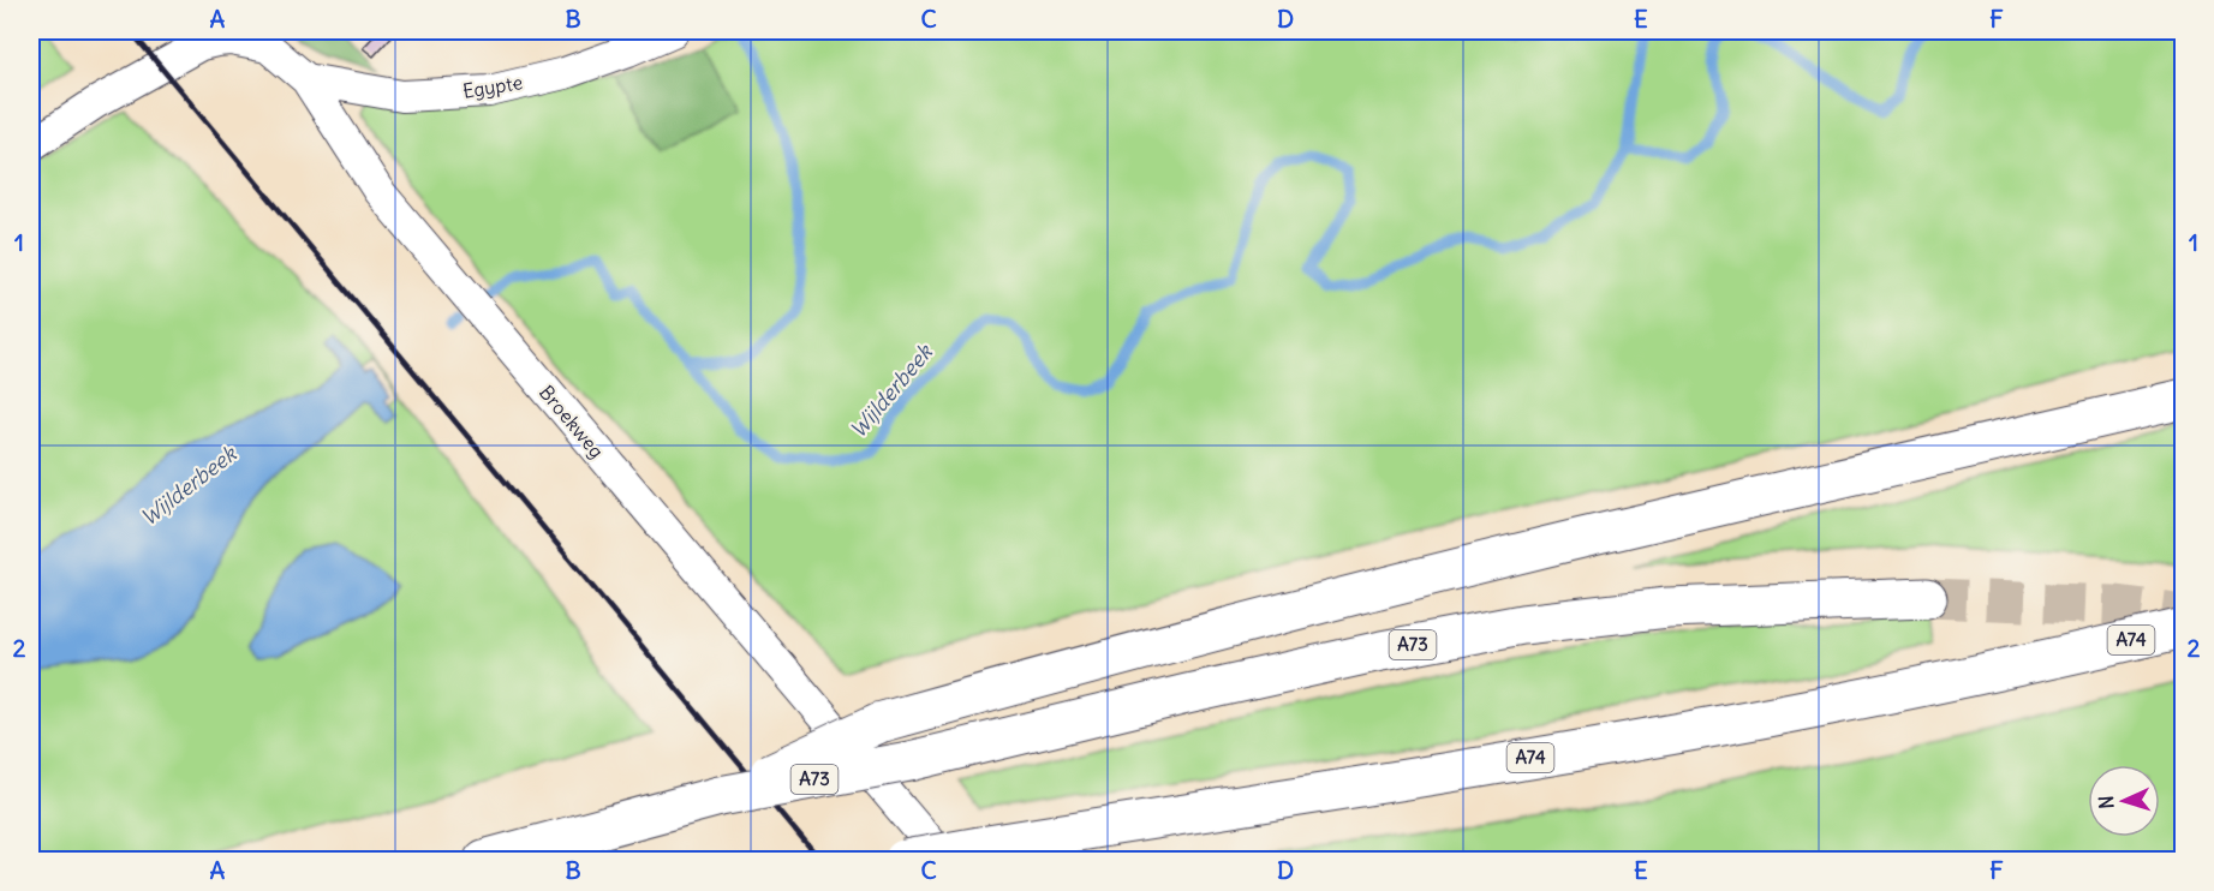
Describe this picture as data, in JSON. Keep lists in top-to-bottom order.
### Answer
{
  "streets": {
    "highway": ["A74", "A73"],
    "street": ["Egypte", "Broekweg"]
  },
  "crossings": [
    ["Egypte", "Broekweg"]
  ],
  "water": ["Wijlderbeek"],
  "north": "left",
  "grid": {
    "columns": [
      "A",
      "B",
      "C",
      "D",
      "E",
      "F"
    ],
    "rows": ["1", "2"]
  }
}
